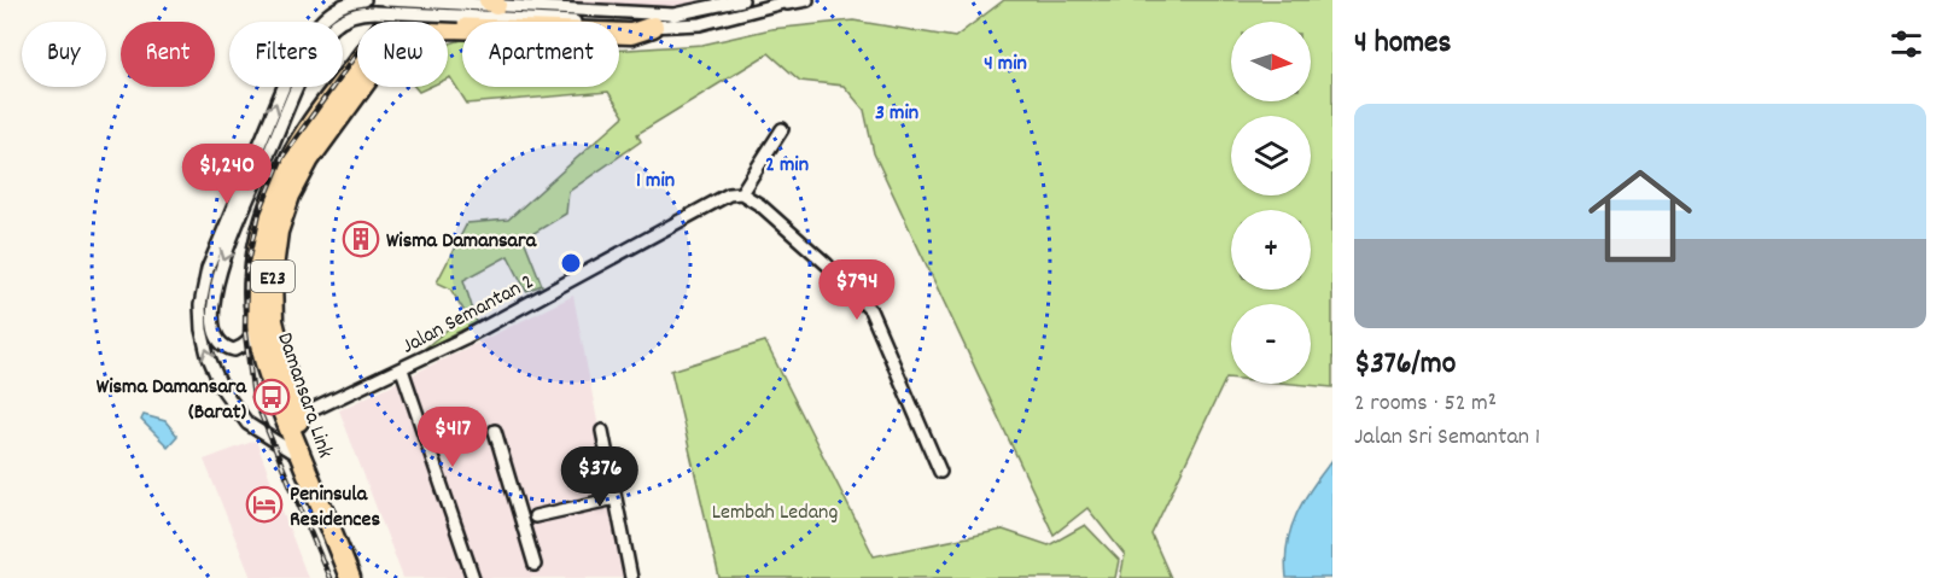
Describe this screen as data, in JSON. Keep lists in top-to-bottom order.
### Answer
{
  "streets": {
    "highway": ["E23", "Damansara Link"],
    "street": ["Jalan Semantan 2"]
  },
  "crossings": [
    ["Jalan Semantan 2", "Damansara Link"]
  ],
  "parks": ["Lembah Ledang"],
  "places": {
    "building": ["Wisma Damansara"],
    "bus stop": ["Wisma Damansara (Barat)"],
    "hotel": ["Peninsula Residences"]
  },
  "north": "right",
  "page": {
    "heading": "4 homes",
    "map_buttons": ["+", "−"],
    "chip": [
      "Buy",
      "Rent",
      "Filters",
      "New",
      "Apartment"
    ],
    "list": [
      {
        "name": "$376/mo",
        "note": "2 rooms · 52 m² · Jalan Sri Semantan 1"
      }
    ],
    "price": [
      "$1,240",
      "$794",
      "$417",
      "$376"
    ]
  },
  "rings": [
    "4 min",
    "3 min",
    "2 min",
    "1 min"
  ]
}
